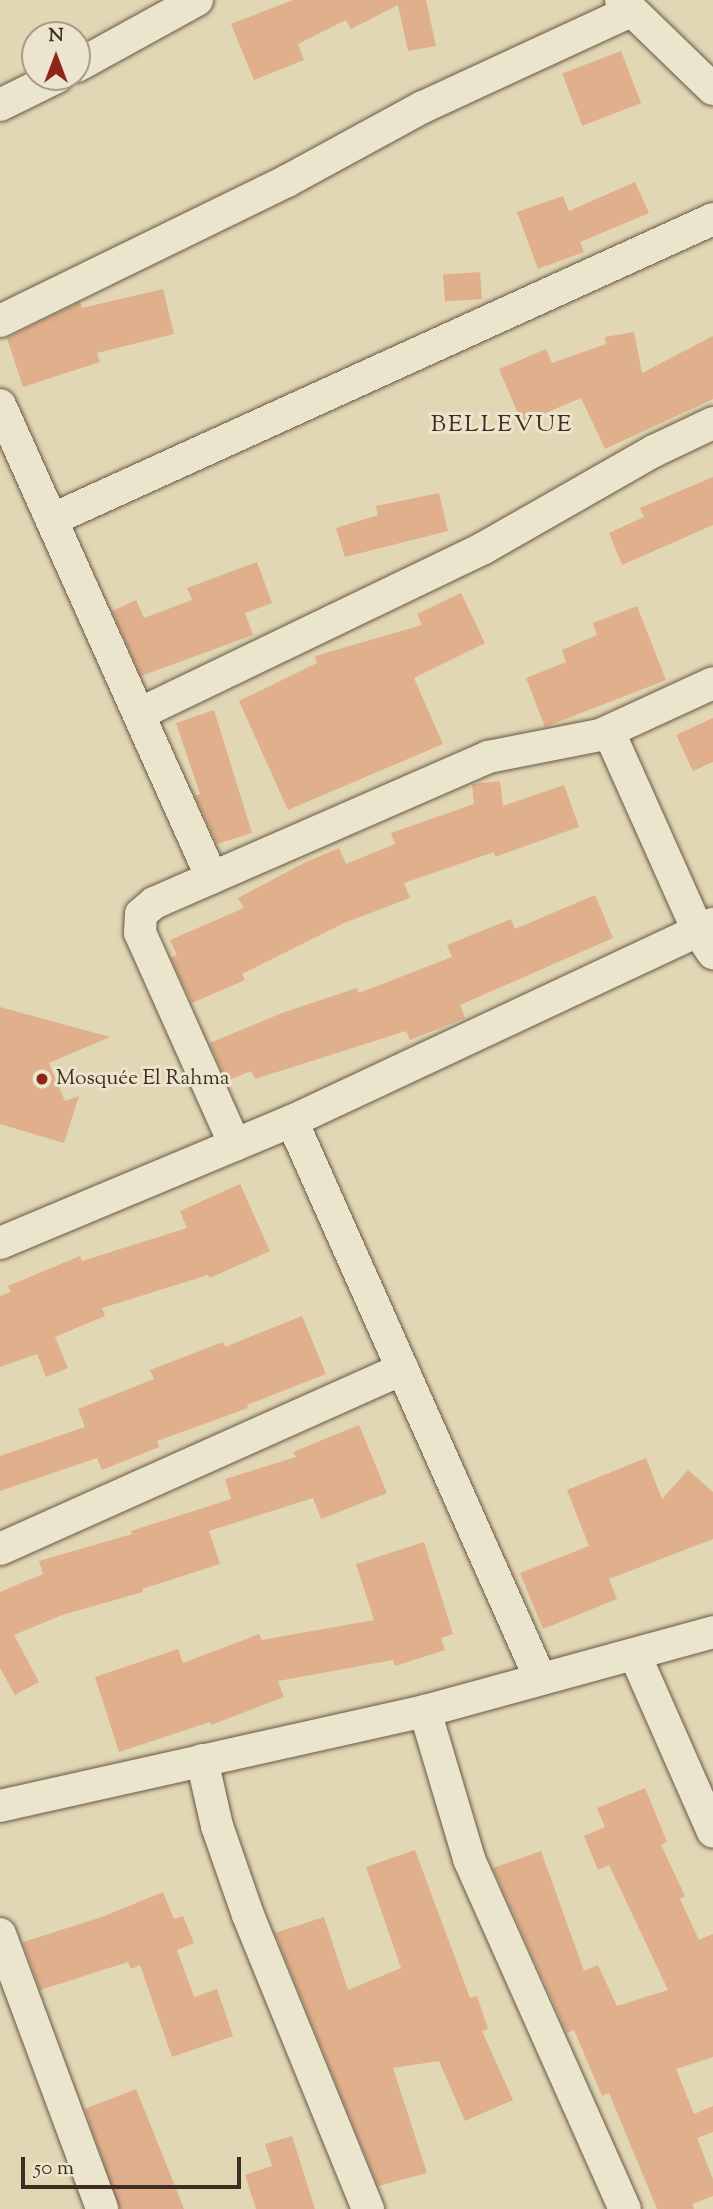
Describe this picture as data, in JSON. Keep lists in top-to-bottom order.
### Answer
{
  "districts": ["BELLEVUE"],
  "places": ["Mosquée El Rahma"],
  "scale_bar": "50 m",
  "north": "top"
}
